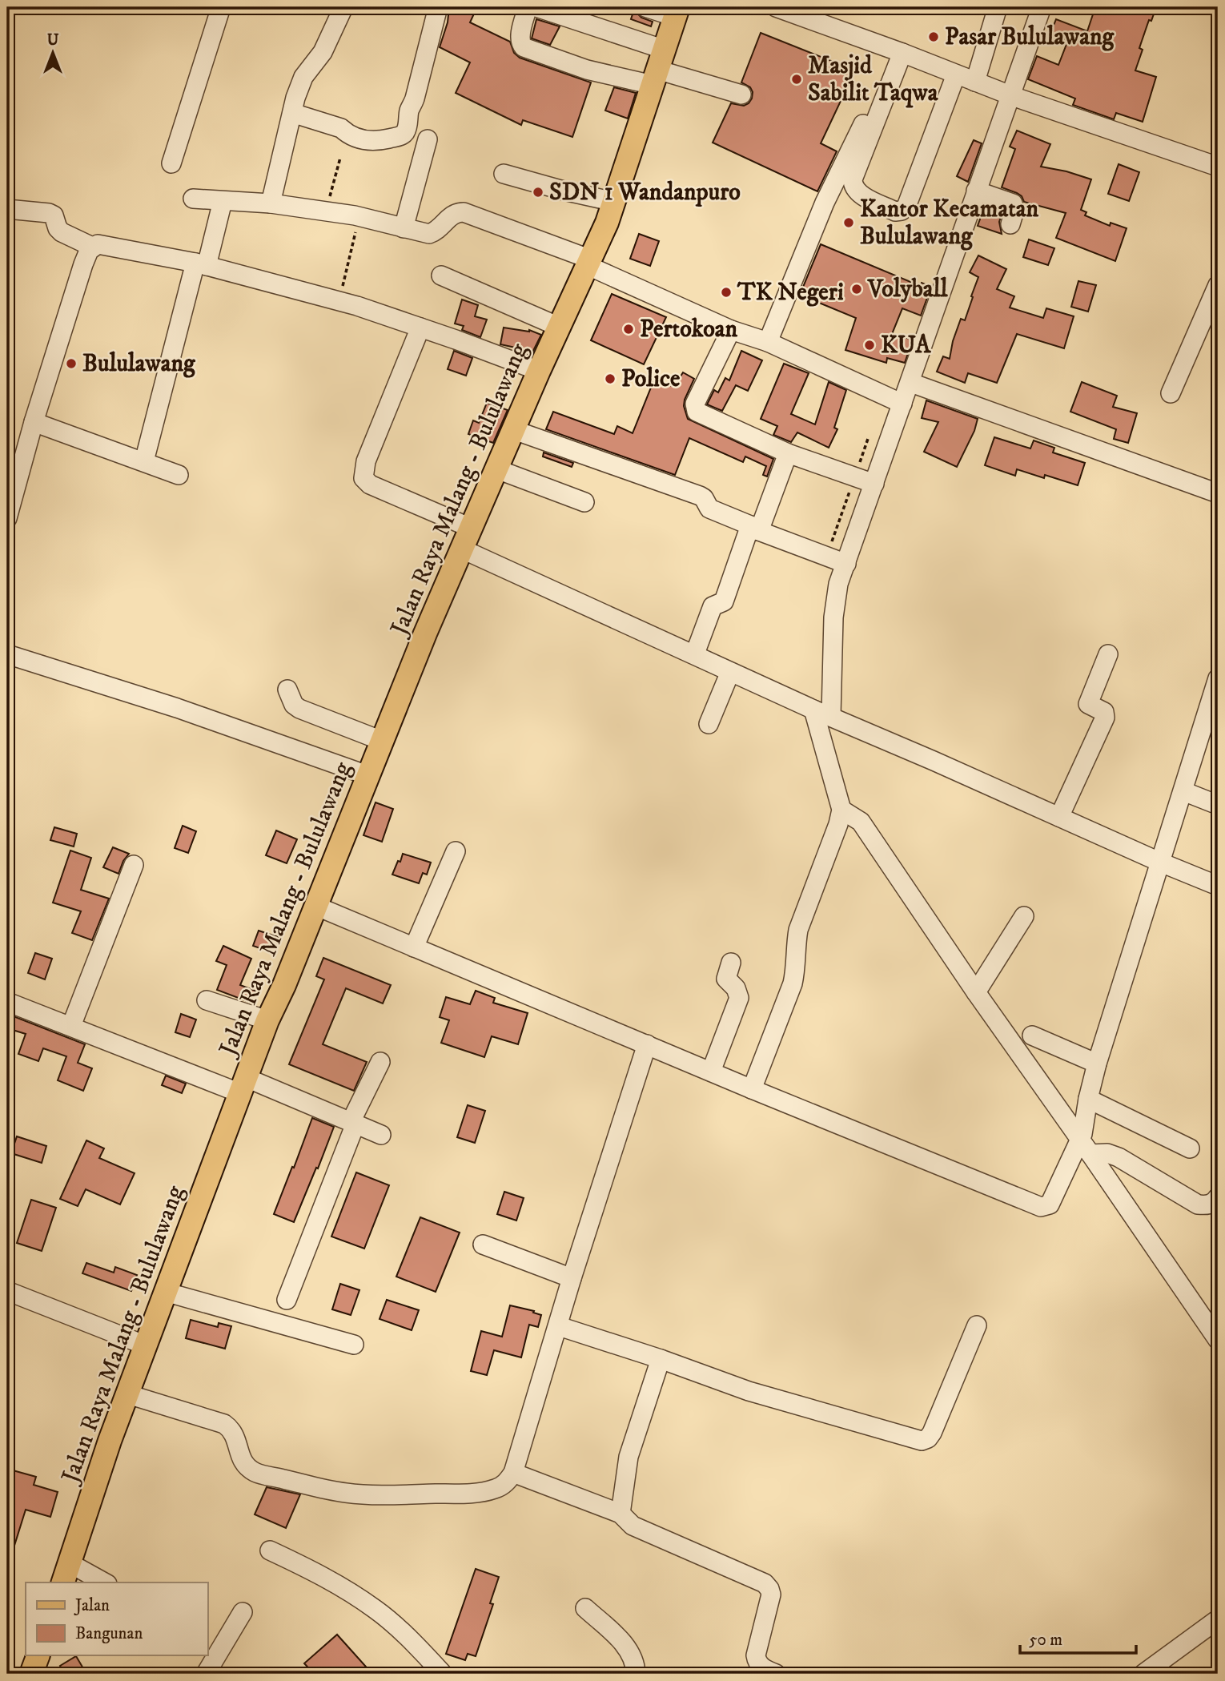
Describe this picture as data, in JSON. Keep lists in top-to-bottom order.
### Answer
{
  "streets": {
    "main road": ["Jalan Raya Malang - Bululawang"]
  },
  "places": [
    "Pasar Bululawang",
    "Masjid Sabilit Taqwa",
    "SDN 1 Wandanpuro",
    "Kantor Kecamatan Bululawang",
    "Volyball",
    "TK Negeri",
    "Pertokoan",
    "KUA",
    "Bululawang",
    "Police"
  ],
  "legend": ["Jalan", "Bangunan"],
  "scale_bar": "50 m",
  "north": "top"
}
